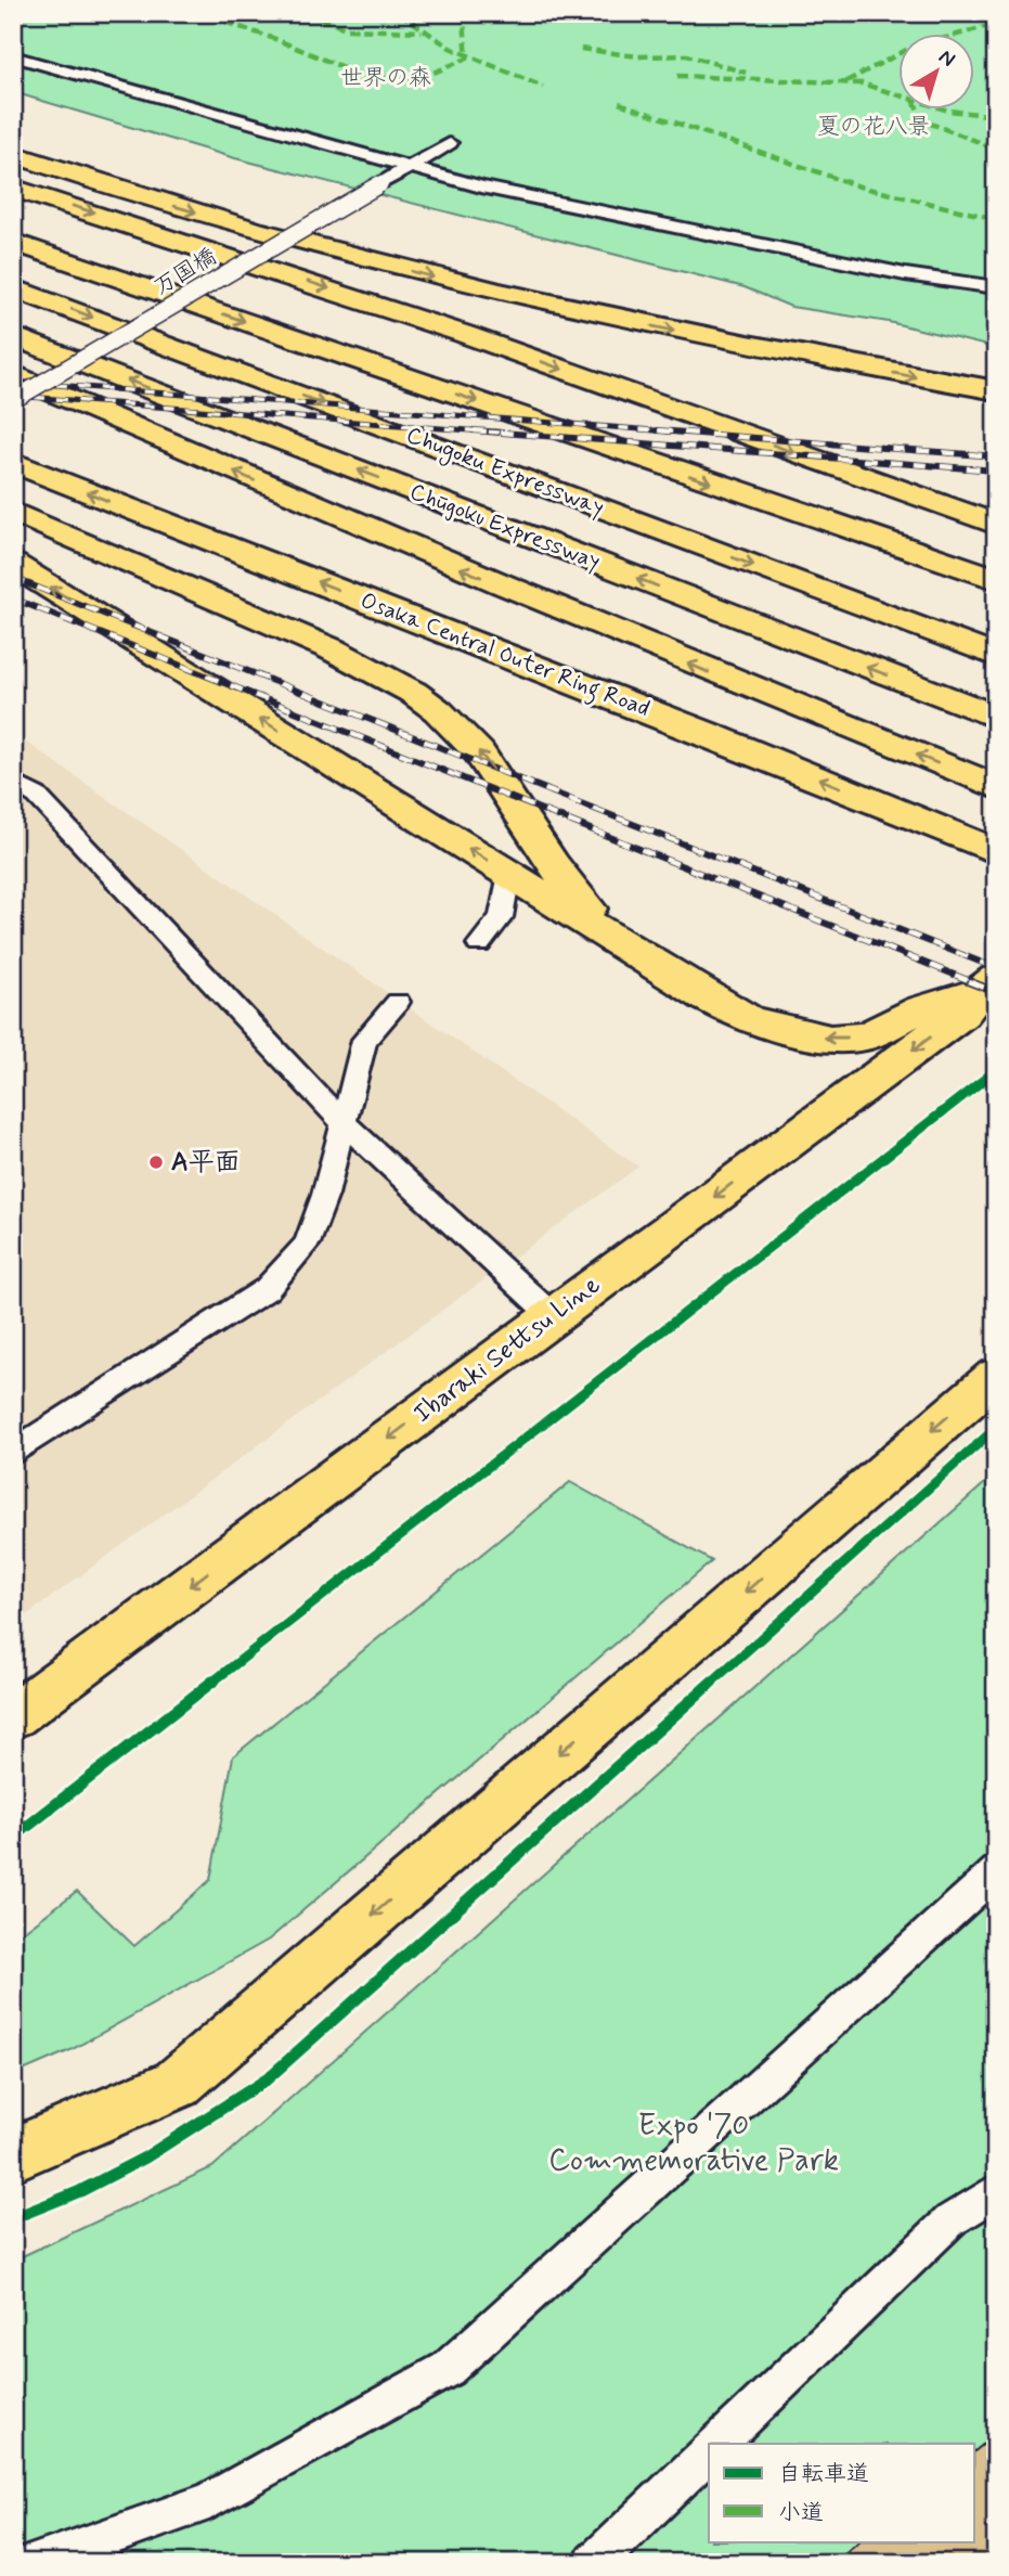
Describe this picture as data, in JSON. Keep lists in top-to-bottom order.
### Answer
{
  "streets": {
    "main road": [
      "Chugoku Expressway",
      "Chūgoku Expressway",
      "Osaka Central Outer Ring Road",
      "Ibaraki Settsu Line"
    ],
    "lane": ["万国橋"]
  },
  "parks": ["世界の森", "夏の花八景", "Expo '70 Commemorative Park"],
  "places": ["A平面"],
  "legend": ["自転車道", "小道"],
  "north": "top right"
}
